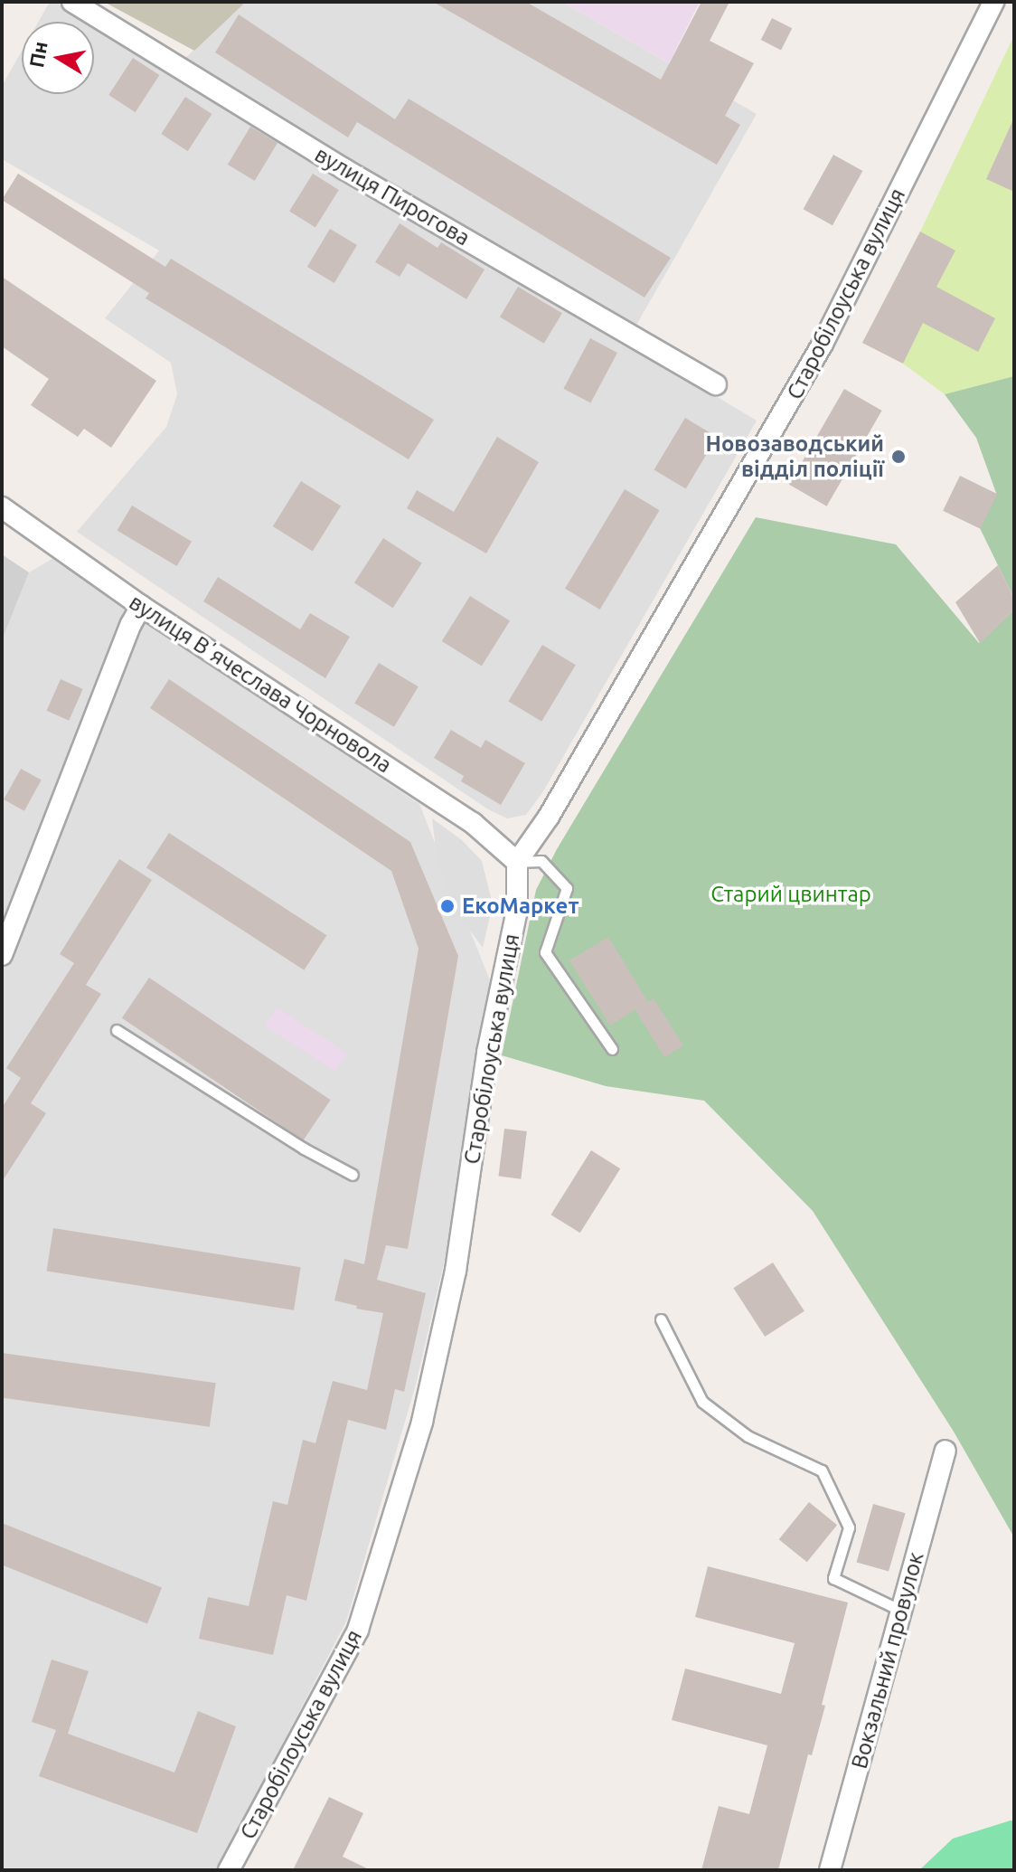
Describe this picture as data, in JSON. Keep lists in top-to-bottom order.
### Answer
{
  "streets": {
    "street": [
      "вулиця Пирогова",
      "Старобілоуська вулиця",
      "вулиця Вʼячеслава Чорновола",
      "Вокзальний провулок"
    ]
  },
  "crossings": [
    ["Старобілоуська вулиця", "вулиця Вʼячеслава Чорновола"]
  ],
  "parks": ["Старий цвинтар"],
  "places": ["Новозаводський відділ поліції", "ЕкоМаркет"],
  "north": "left"
}
